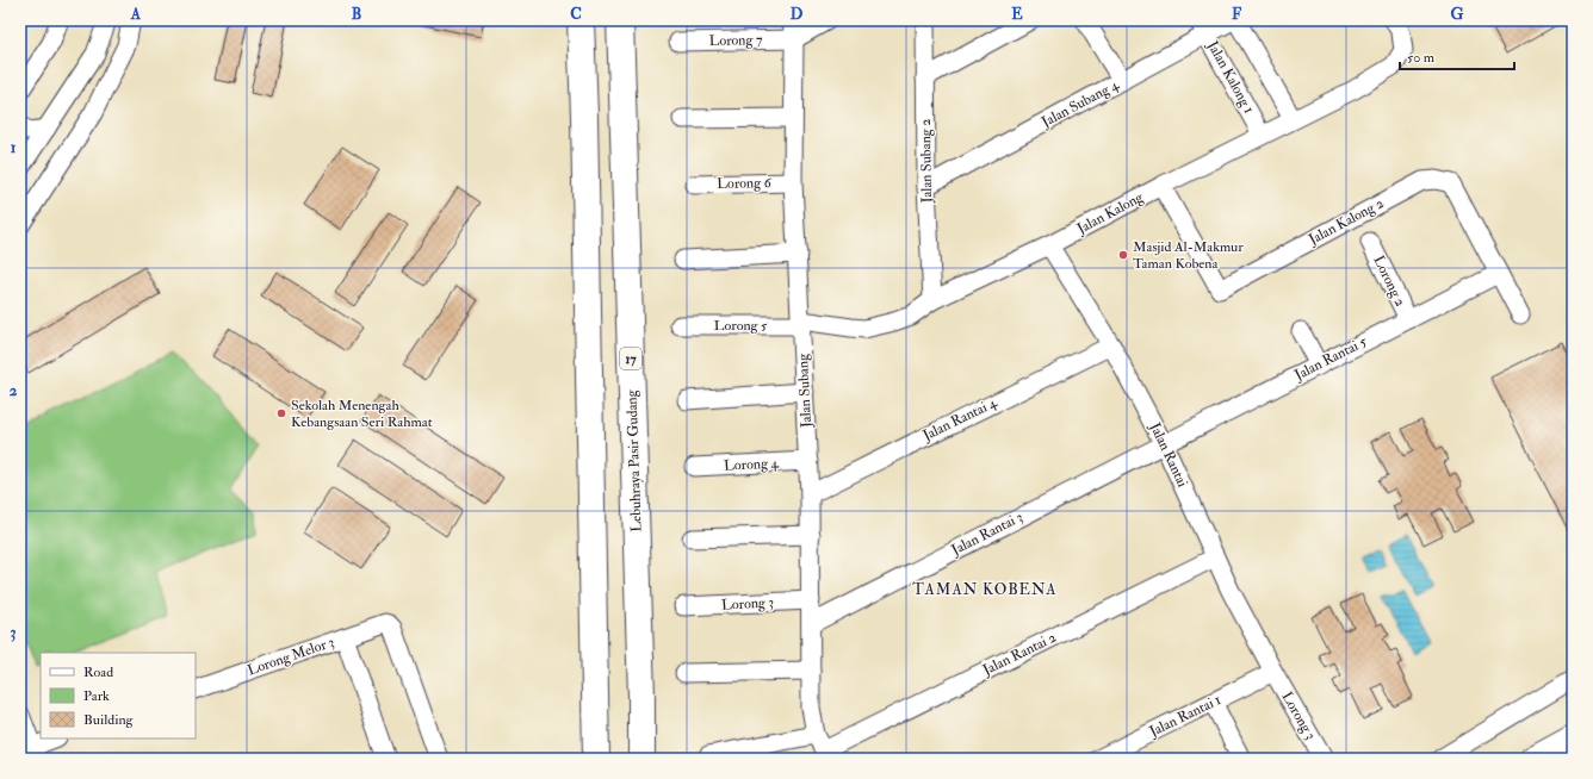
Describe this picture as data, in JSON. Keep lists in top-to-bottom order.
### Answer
{
  "streets": {
    "highway": ["17", "Lebuhraya Pasir Gudang"],
    "street": [
      "Lorong 7",
      "Jalan Kalong 1",
      "Jalan Subang 4",
      "Jalan Subang 2",
      "Lorong 6",
      "Jalan Kalong",
      "Jalan Kalong 2",
      "Lorong 2",
      "Lorong 5",
      "Jalan Rantai 5",
      "Jalan Subang",
      "Jalan Rantai 4",
      "Jalan Rantai",
      "Lorong 4",
      "Jalan Rantai 3",
      "Lorong 3",
      "Jalan Rantai 2",
      "Lorong Melor 3",
      "Jalan Rantai 1"
    ]
  },
  "crossings": [
    ["Lorong 7", "Jalan Subang"],
    ["Jalan Kalong 1", "Jalan Subang 4"],
    ["Jalan Kalong 1", "Jalan Kalong"],
    ["Jalan Subang 4", "Jalan Subang 2"],
    ["Jalan Subang 2", "Jalan Kalong"],
    ["Lorong 6", "Jalan Subang"],
    ["Jalan Kalong", "Jalan Kalong 2"],
    ["Jalan Kalong", "Lorong 5"],
    ["Jalan Kalong", "Jalan Subang"],
    ["Jalan Kalong", "Jalan Rantai"],
    ["Jalan Kalong 2", "Jalan Rantai 5"],
    ["Lorong 2", "Jalan Rantai 5"],
    ["Lorong 5", "Jalan Subang"],
    ["Jalan Rantai 5", "Jalan Rantai"],
    ["Jalan Rantai 5", "Jalan Rantai 3"],
    ["Jalan Subang", "Jalan Rantai 4"],
    ["Jalan Subang", "Lorong 4"],
    ["Jalan Subang", "Jalan Rantai 3"],
    ["Jalan Subang", "Lorong 3"],
    ["Jalan Subang", "Jalan Rantai 2"],
    ["Jalan Rantai 4", "Jalan Rantai"],
    ["Jalan Rantai", "Jalan Rantai 3"],
    ["Jalan Rantai", "Lorong 3"],
    ["Jalan Rantai", "Jalan Rantai 2"],
    ["Jalan Rantai", "Jalan Rantai 1"],
    ["Lorong 3", "Jalan Rantai 1"]
  ],
  "districts": ["TAMAN KOBENA"],
  "places": ["Masjid Al-Makmur Taman Kobena", "Sekolah Menengah Kebangsaan Seri Rahmat"],
  "legend": ["Road", "Park", "Building"],
  "scale_bar": "50 m",
  "grid": {
    "columns": [
      "A",
      "B",
      "C",
      "D",
      "E",
      "F",
      "G"
    ],
    "rows": ["1", "2", "3"]
  }
}
